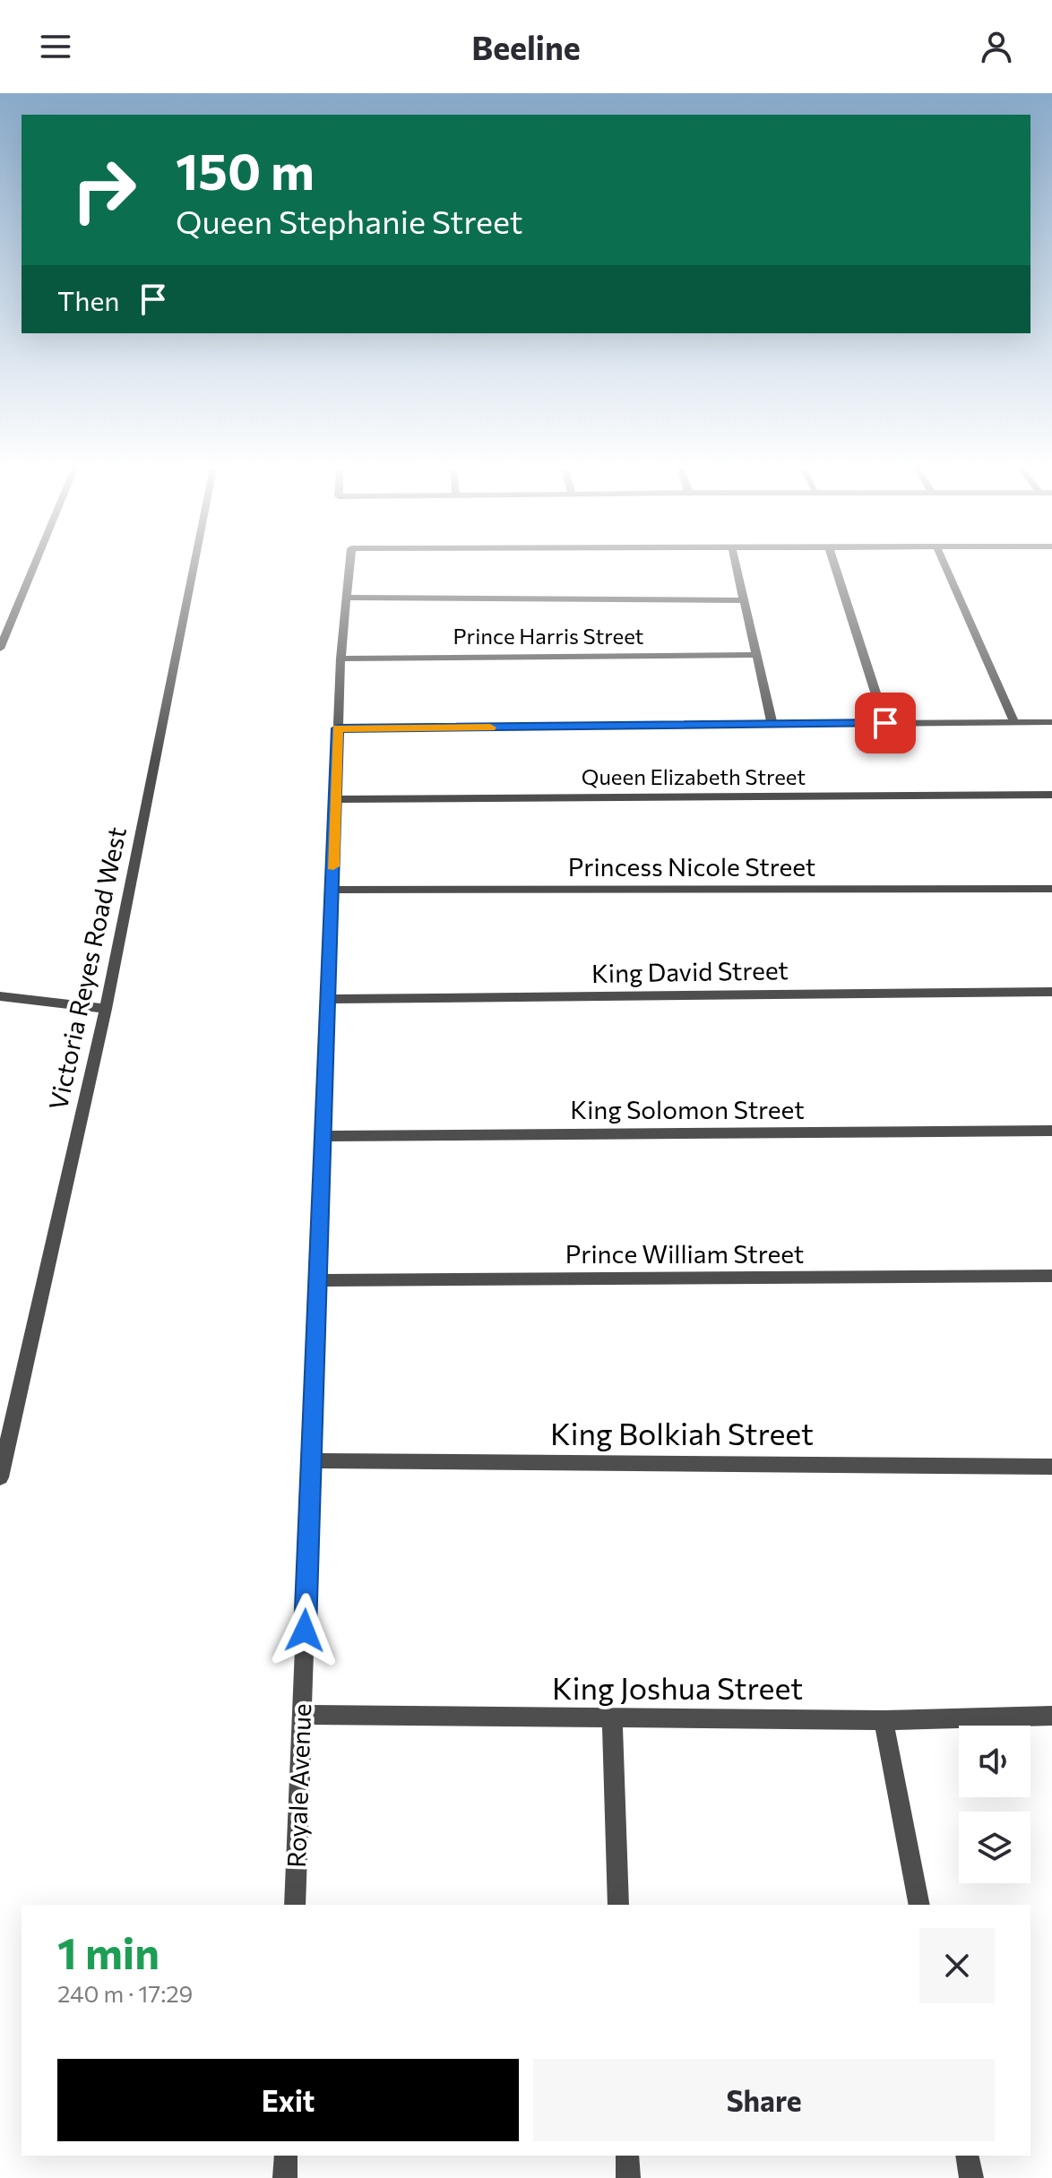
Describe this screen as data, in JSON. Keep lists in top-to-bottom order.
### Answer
{
  "streets": {
    "street": [
      "Prince Harris Street",
      "Queen Elizabeth Street",
      "Princess Nicole Street",
      "Victoria Reyes Road West",
      "King David Street",
      "King Solomon Street",
      "Prince William Street",
      "King Bolkiah Street",
      "King Joshua Street",
      "Royale Avenue"
    ]
  },
  "crossings": [
    ["Prince Harris Street", "Royale Avenue"],
    ["Queen Elizabeth Street", "Royale Avenue"],
    ["Princess Nicole Street", "Royale Avenue"],
    ["King David Street", "Royale Avenue"],
    ["King Solomon Street", "Royale Avenue"],
    ["Prince William Street", "Royale Avenue"],
    ["King Bolkiah Street", "Royale Avenue"],
    ["King Joshua Street", "Royale Avenue"]
  ],
  "page": {
    "header": "Beeline",
    "turn": ["150 m", "Queen Stephanie Street"],
    "then": "Then",
    "heading": ["1 min", "240 m · 17:29"],
    "buttons": ["Exit", "Share"]
  }
}
